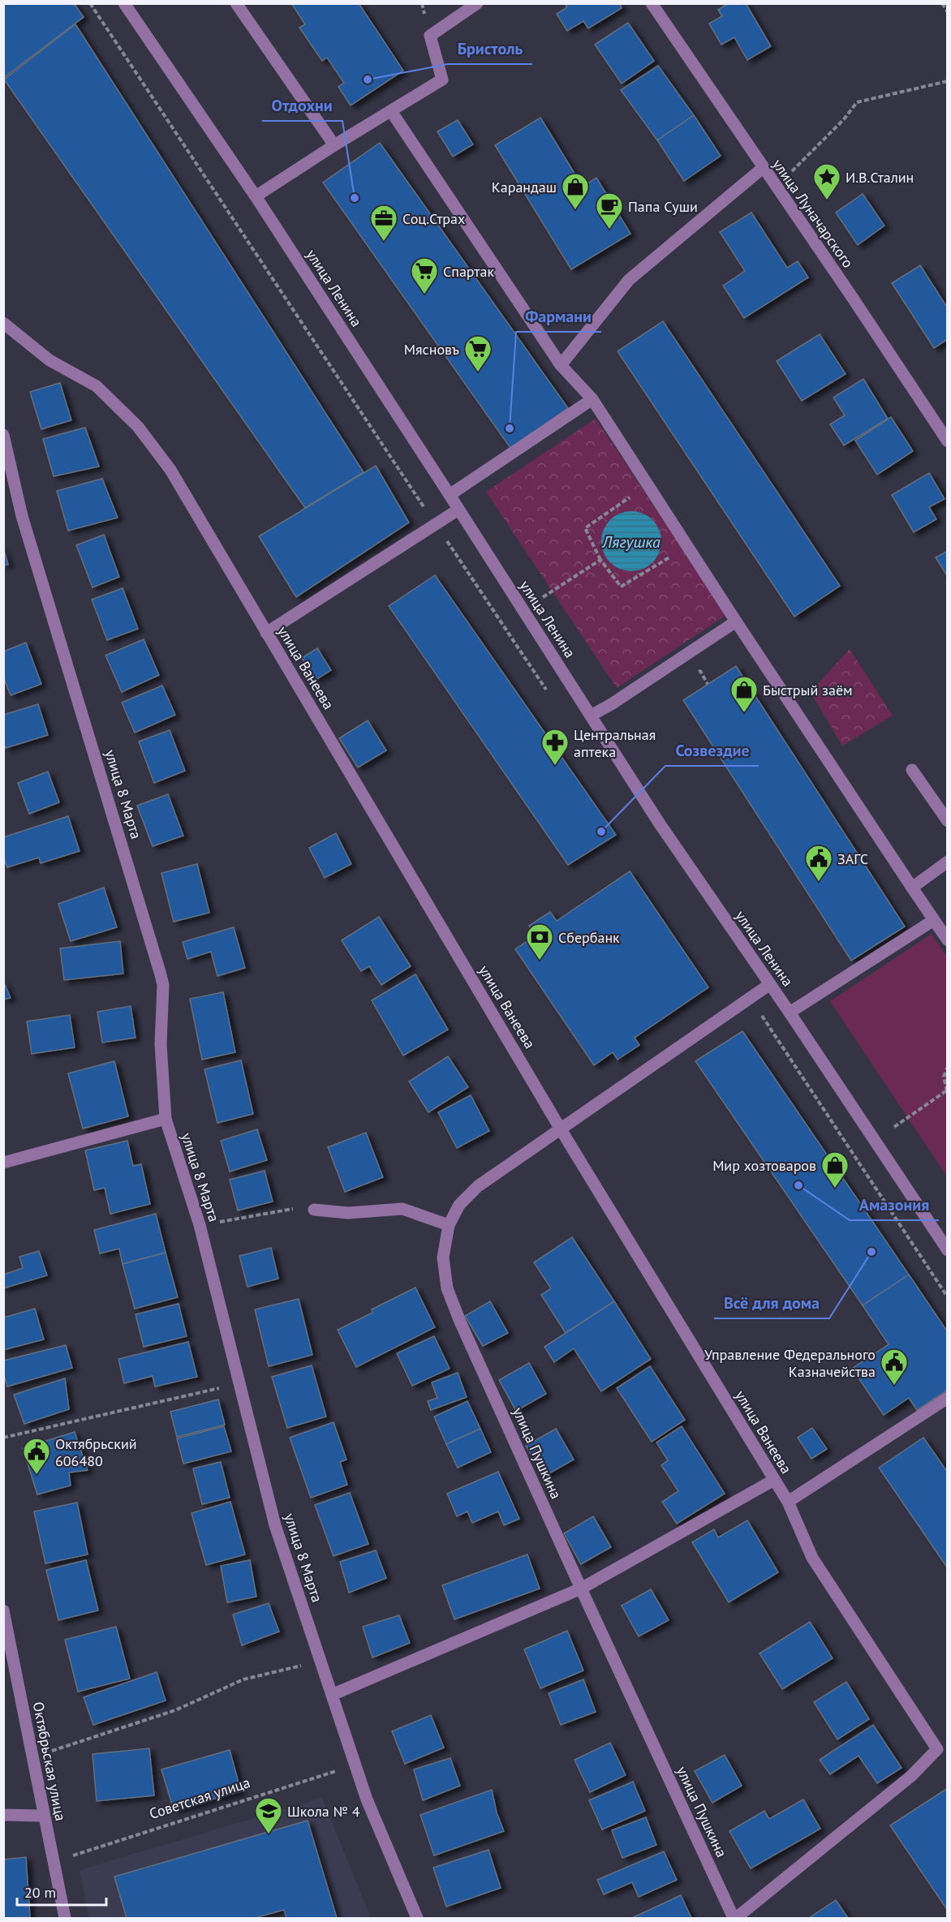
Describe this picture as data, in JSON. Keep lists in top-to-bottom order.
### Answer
{
  "streets": {
    "street": [
      "улица Луначарского",
      "улица Ленина",
      "улица Ванеева",
      "улица 8 Марта",
      "улица Пушкина",
      "Октябрьская улица"
    ],
    "path": ["Советская улица"]
  },
  "crossings": [
    ["улица Ленина", "улица Пушкина"],
    ["улица Ванеева", "улица Пушкина"],
    ["улица 8 Марта", "Советская улица"],
    ["Октябрьская улица", "Советская улица"]
  ],
  "water": ["Лягушка"],
  "places": {
    "other": [
      "Бристоль",
      "Отдохни",
      "Фармани",
      "Созвездие",
      "Амазония",
      "Всё для дома"
    ],
    "place": ["И.В.Сталин"],
    "shop": ["Карандаш", "Быстрый заём", "Мир хозтоваров"],
    "cafe": ["Папа Суши"],
    "office": ["Соц.Страх"],
    "supermarket": ["Спартак", "Мясновъ"],
    "pharmacy": ["Центральная аптека"],
    "public building": ["ЗАГС", "Управление Федерального Казначейства", "Октябрьский 606480"],
    "bank": ["Сбербанк"],
    "school or university": ["Школа № 4"]
  },
  "scale_bar": "20 m"
}
